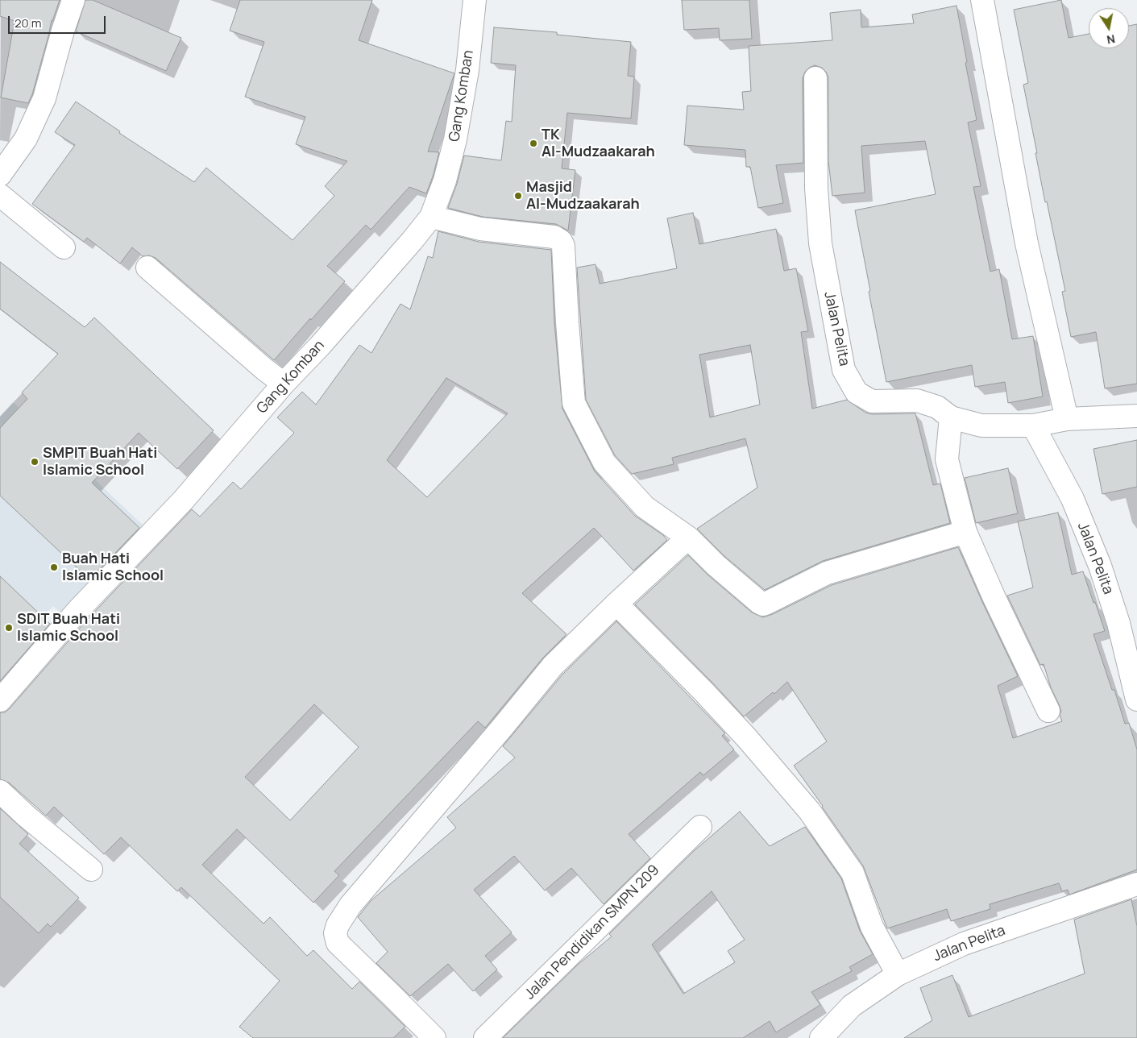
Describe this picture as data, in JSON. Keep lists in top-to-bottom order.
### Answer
{
  "streets": {
    "street": ["Gang Komban", "Jalan Pelita", "Jalan Pendidikan SMPN 209"]
  },
  "places": [
    "TK Al-Mudzaakarah",
    "Masjid Al-Mudzaakarah",
    "SMPIT Buah Hati Islamic School",
    "Buah Hati Islamic School",
    "SDIT Buah Hati Islamic School"
  ],
  "scale_bar": "20 m",
  "north": "bottom"
}
